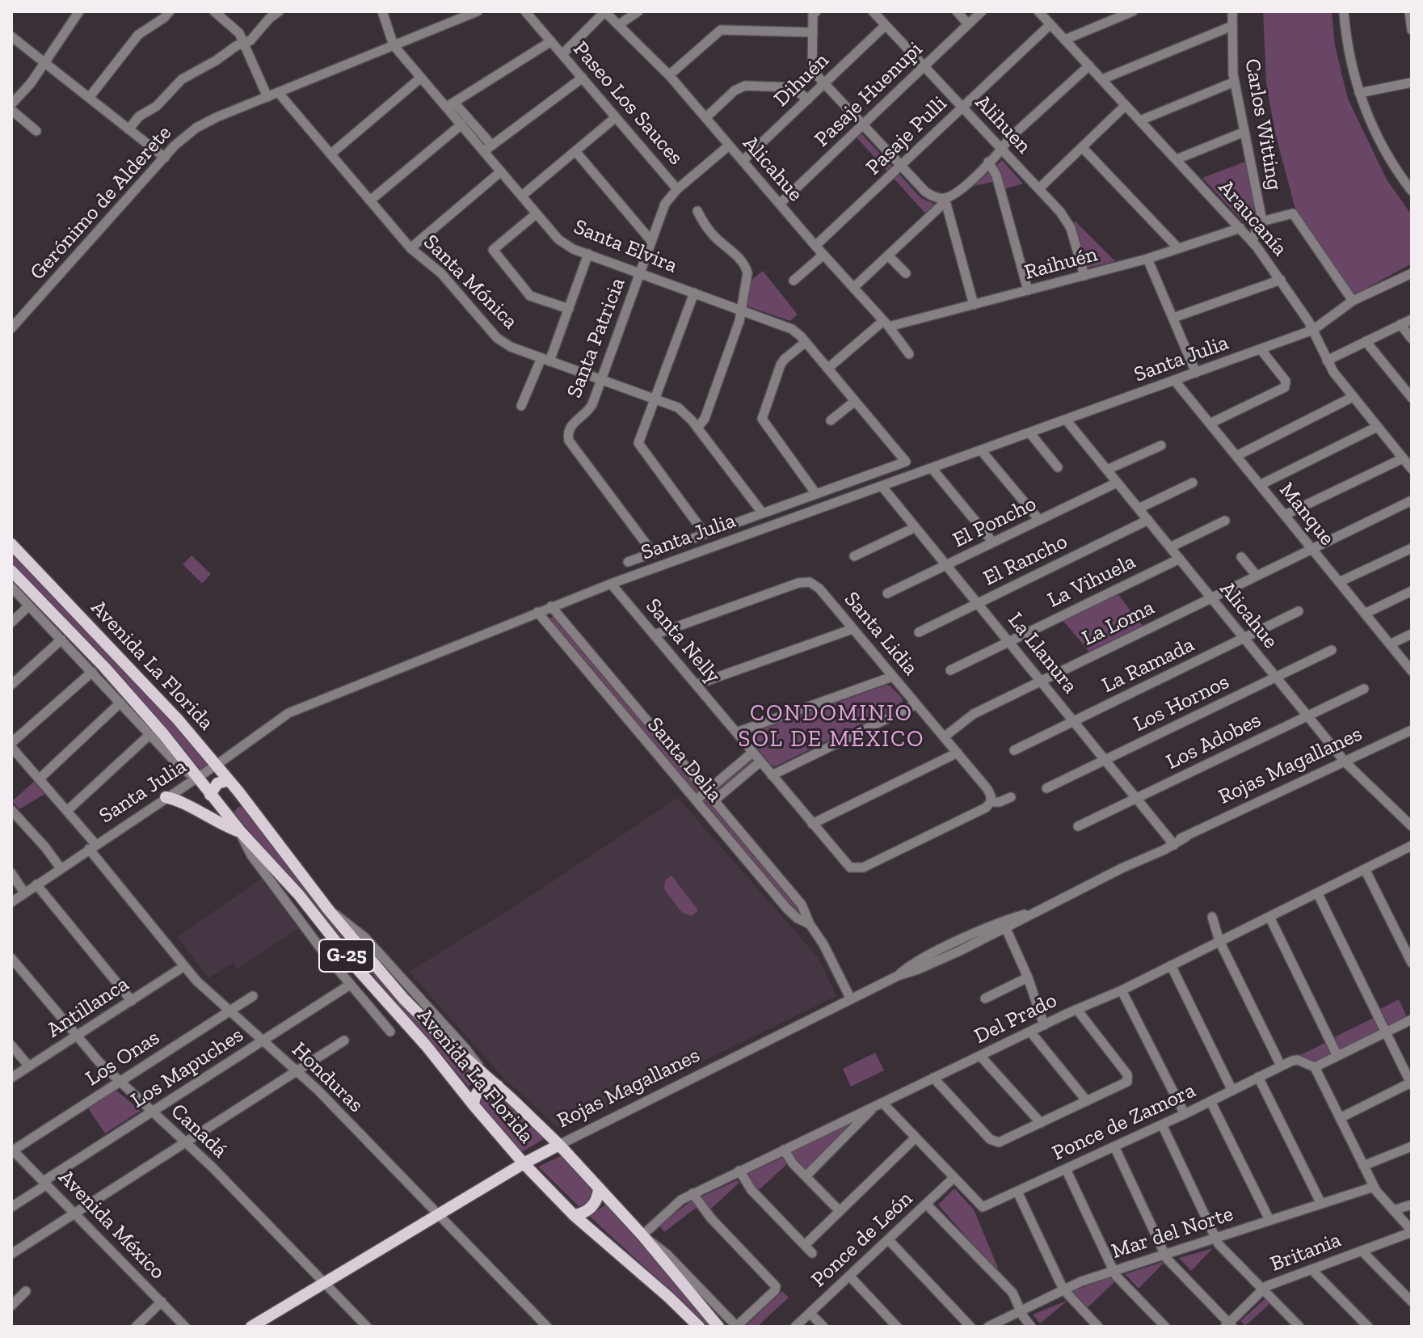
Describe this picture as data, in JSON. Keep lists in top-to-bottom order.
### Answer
{
  "streets": {
    "main road": ["Avenida La Florida", "Rojas Magallanes", "G-25"],
    "street": [
      "Dihuén",
      "Pasaje Huenupi",
      "Paseo Los Sauces",
      "Alihuen",
      "Carlos Witting",
      "Pasaje Pulli",
      "Alicahue",
      "Gerónimo de Alderete",
      "Araucanía",
      "Santa Elvira",
      "Raihuén",
      "Santa Mónica",
      "Santa Patricia",
      "Santa Julia",
      "Manque",
      "El Poncho",
      "El Rancho",
      "La Vihuela",
      "La Loma",
      "Santa Lidia",
      "Santa Nelly",
      "La Llanura",
      "La Ramada",
      "Los Hornos",
      "Los Adobes",
      "Santa Delia",
      "Antillanca",
      "Del Prado",
      "Los Onas",
      "Los Mapuches",
      "Honduras",
      "Ponce de Zamora",
      "Canadá",
      "Avenida México",
      "Mar del Norte",
      "Ponce de León",
      "Britania"
    ]
  },
  "crossings": [
    ["Dihuén", "Alihuen"],
    ["Dihuén", "Alicahue"],
    ["Pasaje Huenupi", "Alihuen"],
    ["Pasaje Huenupi", "Alicahue"],
    ["Paseo Los Sauces", "Santa Patricia"],
    ["Alihuen", "Pasaje Pulli"],
    ["Alihuen", "Raihuén"],
    ["Carlos Witting", "Araucanía"],
    ["Pasaje Pulli", "Alicahue"],
    ["Pasaje Pulli", "Araucanía"],
    ["Alicahue", "Raihuén"],
    ["Alicahue", "Santa Patricia"],
    ["Alicahue", "Santa Julia"],
    ["Alicahue", "El Poncho"],
    ["Alicahue", "El Rancho"],
    ["Alicahue", "La Vihuela"],
    ["Alicahue", "La Loma"],
    ["Alicahue", "La Ramada"],
    ["Alicahue", "Los Hornos"],
    ["Alicahue", "Los Adobes"],
    ["Alicahue", "Rojas Magallanes"],
    ["Gerónimo de Alderete", "Santa Elvira"],
    ["Gerónimo de Alderete", "Santa Mónica"],
    ["Araucanía", "Raihuén"],
    ["Araucanía", "Santa Julia"],
    ["Santa Elvira", "Raihuén"],
    ["Santa Elvira", "Santa Patricia"],
    ["Santa Elvira", "Santa Julia"],
    ["Santa Mónica", "Santa Patricia"],
    ["Santa Mónica", "Santa Julia"],
    ["Santa Patricia", "Santa Julia"],
    ["Santa Julia", "Manque"],
    ["Santa Julia", "Santa Nelly"],
    ["Santa Julia", "La Llanura"],
    ["Santa Julia", "Avenida La Florida"],
    ["Santa Julia", "Santa Delia"],
    ["Santa Julia", "Honduras"],
    ["Manque", "La Loma"],
    ["El Poncho", "La Llanura"],
    ["El Rancho", "La Llanura"],
    ["La Vihuela", "La Llanura"],
    ["La Loma", "Santa Lidia"],
    ["La Loma", "La Llanura"],
    ["Santa Lidia", "Santa Nelly"],
    ["La Llanura", "La Ramada"],
    ["La Llanura", "Los Hornos"],
    ["La Llanura", "Los Adobes"],
    ["La Llanura", "Rojas Magallanes"],
    ["Avenida La Florida", "Rojas Magallanes"],
    ["Avenida La Florida", "Del Prado"],
    ["Avenida La Florida", "Los Mapuches"],
    ["Santa Delia", "Rojas Magallanes"],
    ["Rojas Magallanes", "Honduras"],
    ["Rojas Magallanes", "Canadá"],
    ["Antillanca", "Honduras"],
    ["Antillanca", "Canadá"],
    ["Del Prado", "Ponce de Zamora"],
    ["Los Onas", "Honduras"],
    ["Los Onas", "Canadá"],
    ["Los Onas", "Avenida México"],
    ["Los Mapuches", "Honduras"],
    ["Los Mapuches", "Canadá"],
    ["Los Mapuches", "Avenida México"],
    ["Ponce de Zamora", "Ponce de León"]
  ],
  "districts": ["CONDOMINIO SOL DE MÉXICO"]
}
